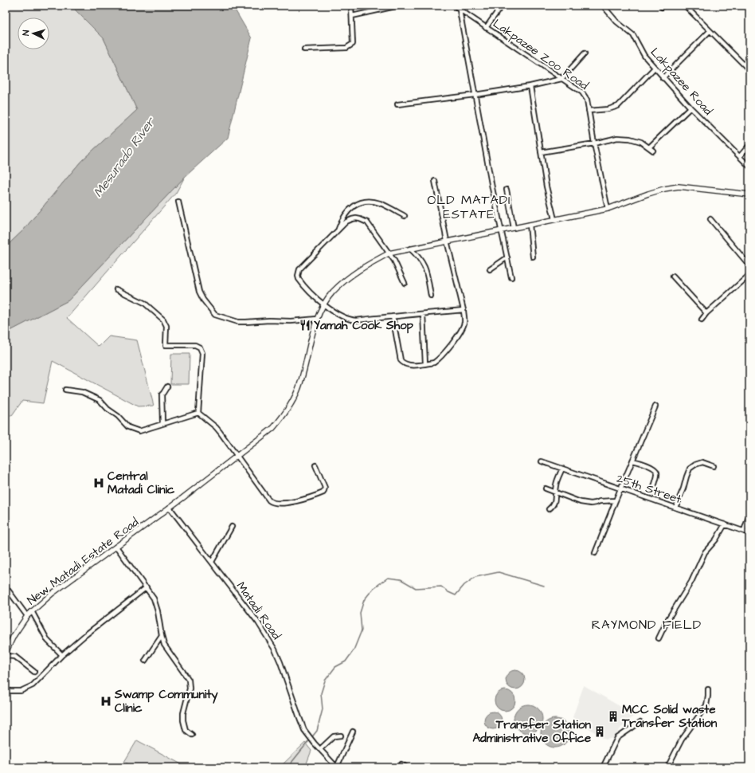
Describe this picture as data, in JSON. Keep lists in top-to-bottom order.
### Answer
{
  "streets": {
    "street": [
      "Lakpazee Zoo Road",
      "Lakpazee Road",
      "25th Street",
      "New Matadi Estate Road",
      "Matadi Road"
    ]
  },
  "crossings": [
    ["Lakpazee Zoo Road", "New Matadi Estate Road"],
    ["New Matadi Estate Road", "Matadi Road"]
  ],
  "districts": ["OLD MATADI ESTATE", "RAYMOND FIELD"],
  "water": ["Mesurado River"],
  "places": {
    "restaurant": ["Yamah Cook Shop"],
    "hospital": ["Central Matadi Clinic", "Swamp Community Clinic"],
    "building": ["MCC Solid waste Transfer Station", "Transfer Station Administrative Office"]
  },
  "north": "left"
}
